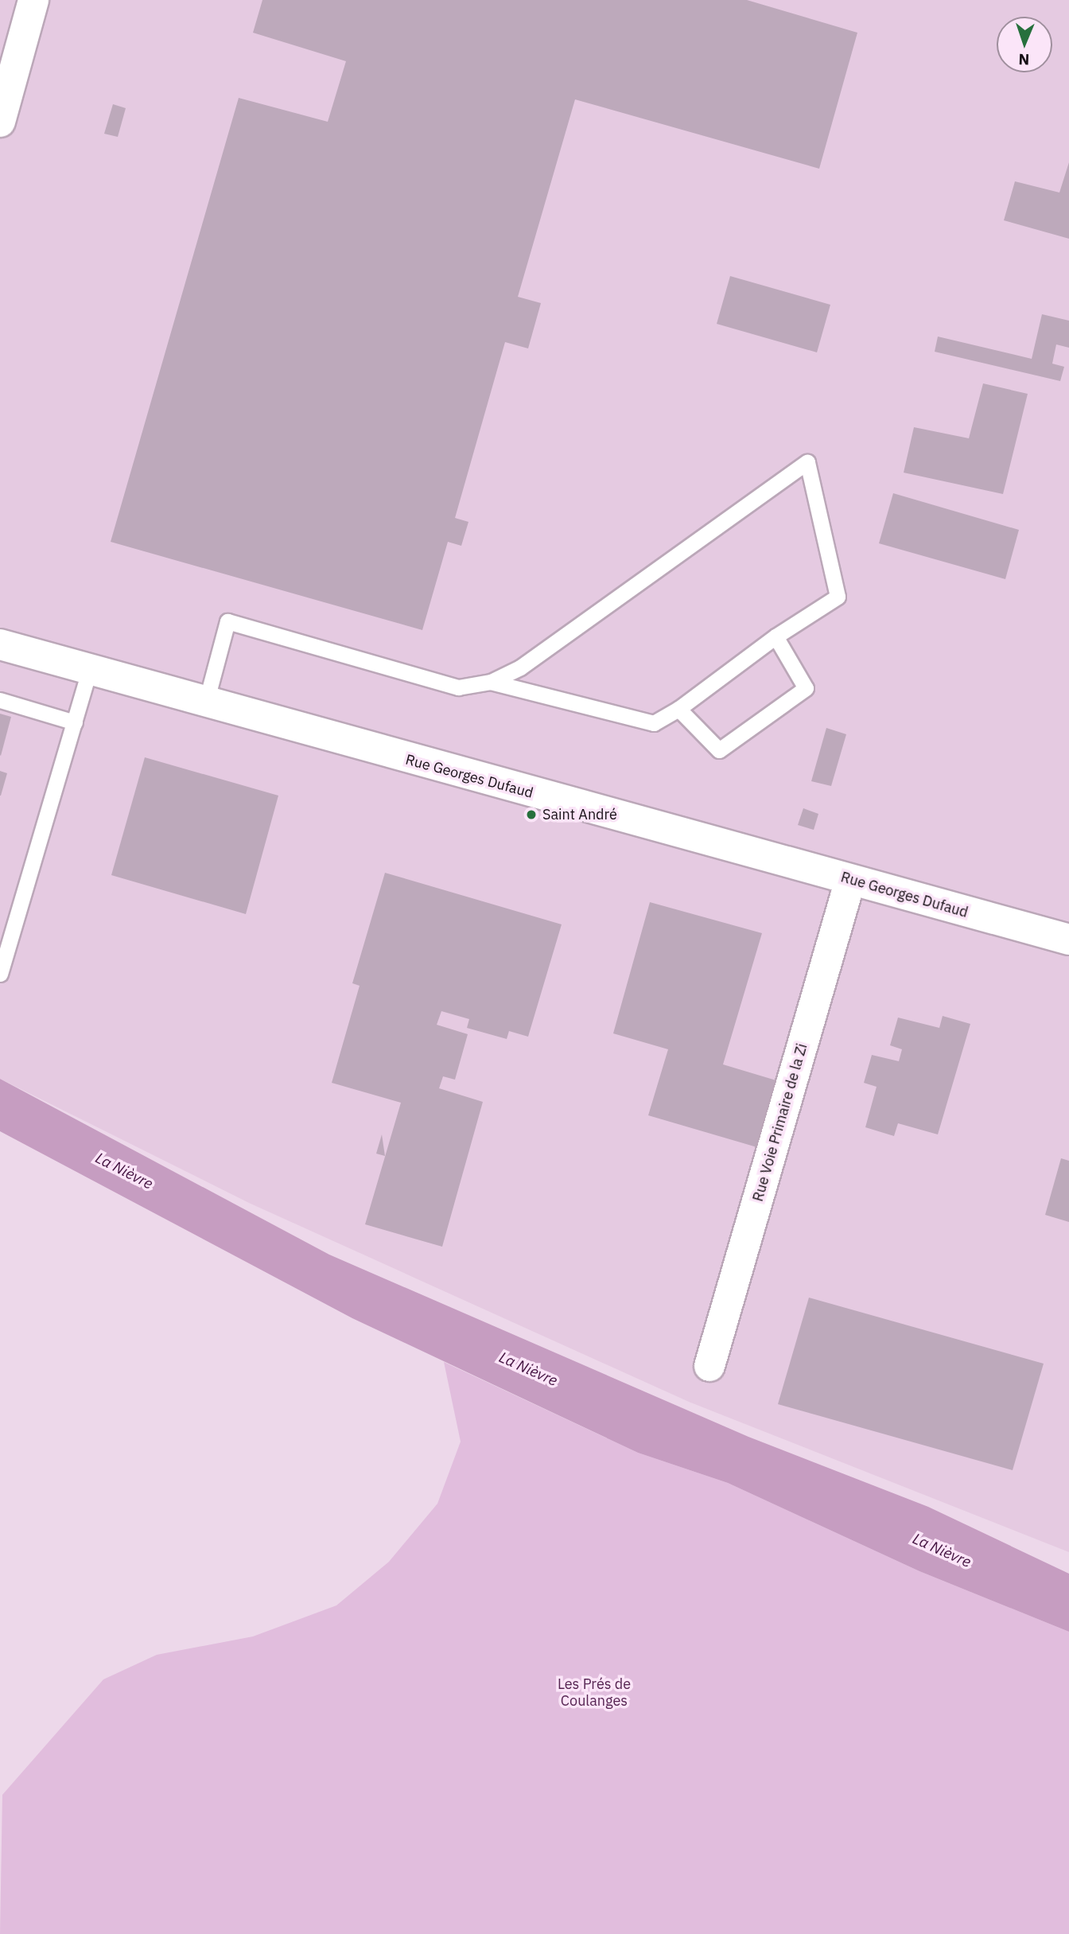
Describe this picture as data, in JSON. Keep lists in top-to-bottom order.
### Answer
{
  "streets": {
    "street": ["Rue Georges Dufaud", "Rue Voie Primaire de la Zi"]
  },
  "crossings": [
    ["Rue Georges Dufaud", "Rue Voie Primaire de la Zi"]
  ],
  "water": ["La Nièvre"],
  "parks": ["Les Prés de Coulanges"],
  "places": ["Saint André"],
  "north": "bottom"
}
